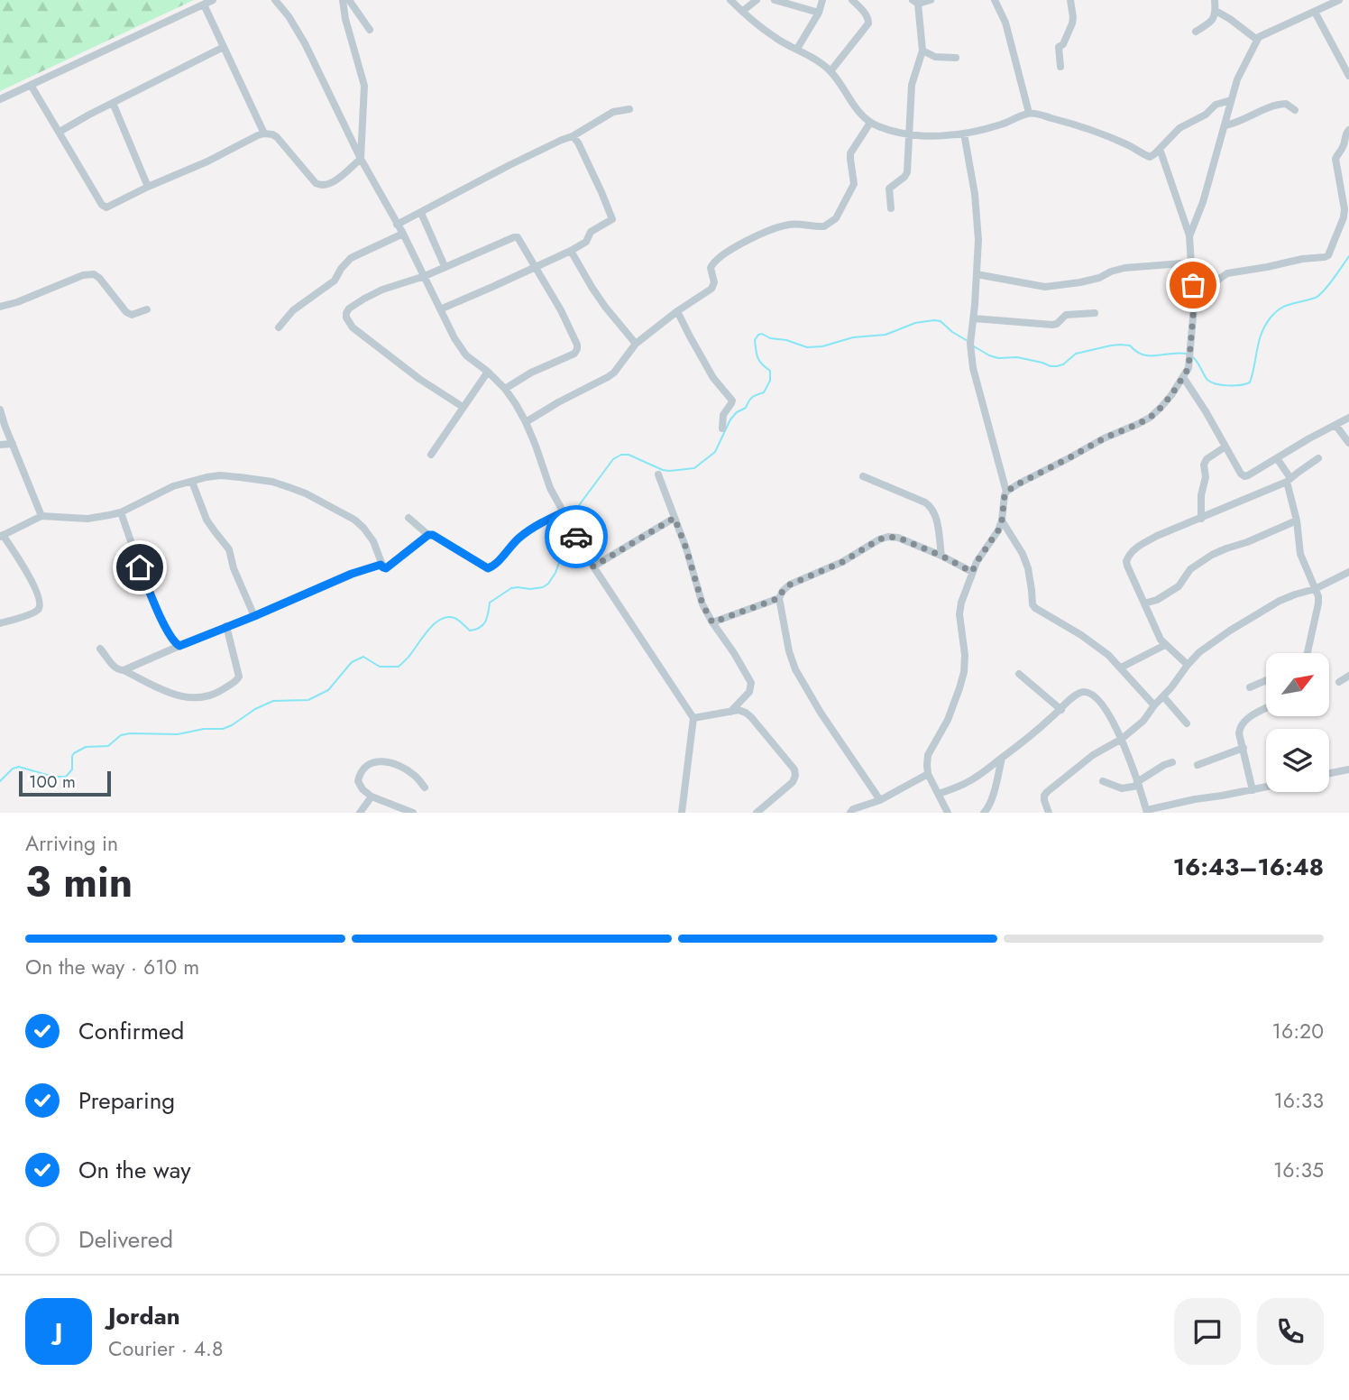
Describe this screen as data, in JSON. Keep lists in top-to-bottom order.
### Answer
{
  "scale_bar": "100 m",
  "north": "top right",
  "page": {
    "scale": "100 m",
    "heading": ["3 min", "Arriving in", "16:43–16:48"],
    "panel": ["Jordan", "Courier · 4.8"],
    "bar": "On the way · 610 m",
    "list": [
      ["Confirmed", "16:20"],
      ["Preparing", "16:33"],
      ["On the way", "16:35"],
      "Delivered"
    ],
    "round": "J"
  }
}
